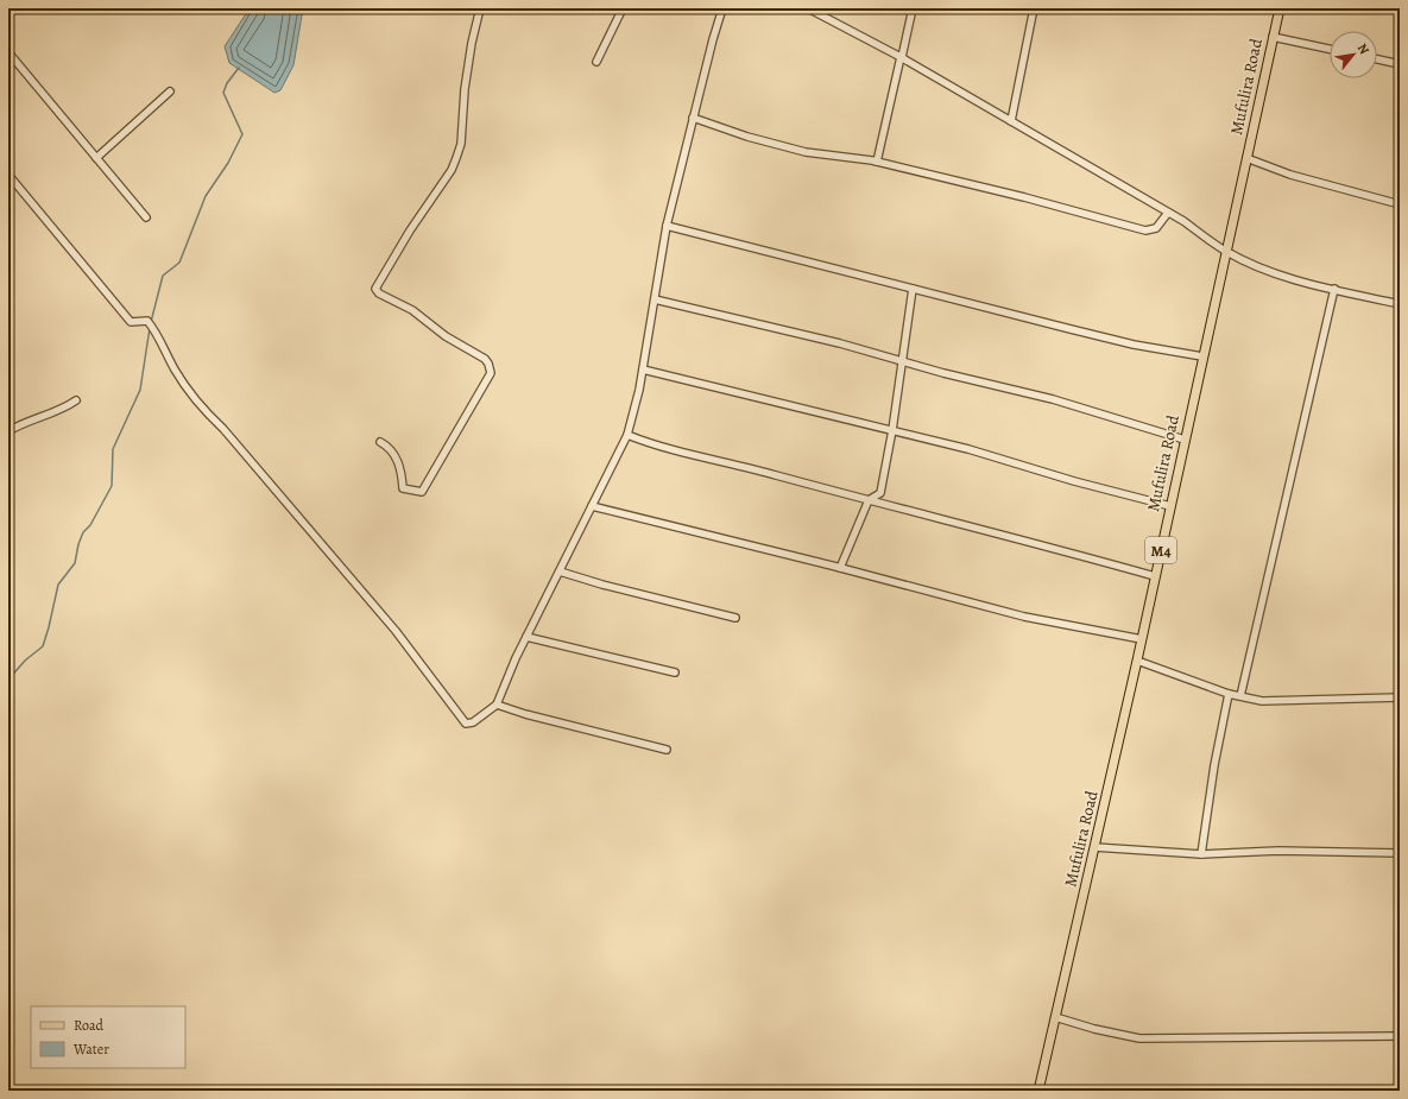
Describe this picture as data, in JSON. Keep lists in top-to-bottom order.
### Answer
{
  "streets": {
    "main road": ["Mufulira Road", "M4"]
  },
  "legend": ["Road", "Water"],
  "north": "top right"
}
